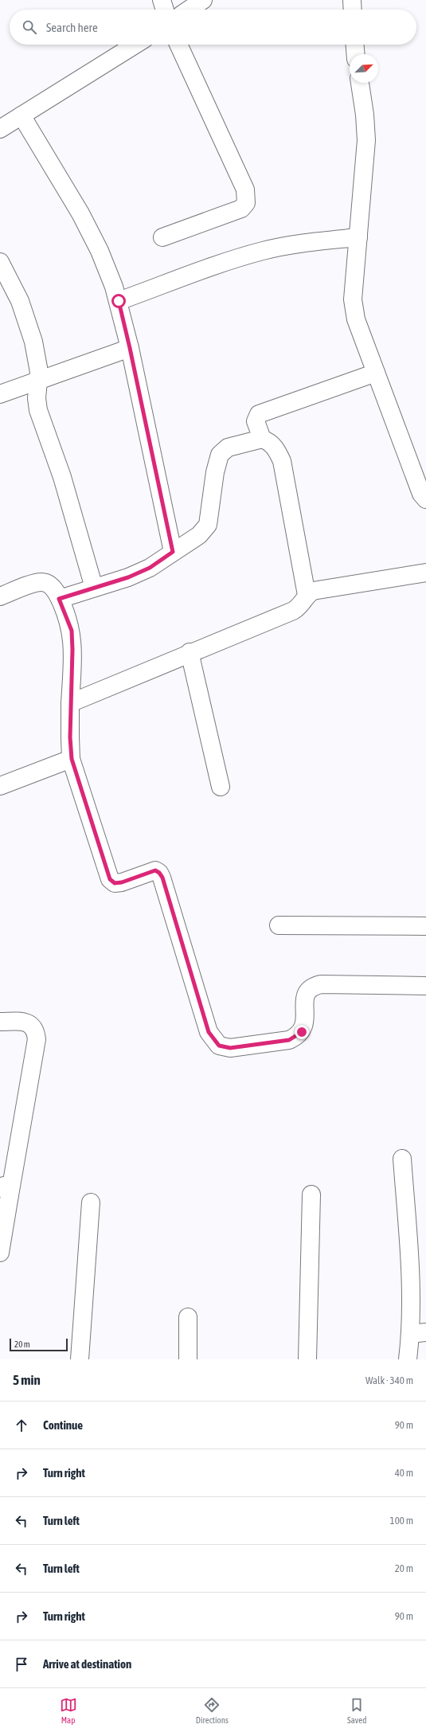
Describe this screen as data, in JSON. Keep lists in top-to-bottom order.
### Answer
{
  "scale_bar": "20 m",
  "north": "top right",
  "page": {
    "search": "Search here",
    "scale": "20 m",
    "heading": ["5 min", "Walk · 340 m"],
    "list": [
      ["Continue", "90 m"],
      ["Turn right", "40 m"],
      ["Turn left", "100 m"],
      ["Turn left", "20 m"],
      ["Turn right", "90 m"],
      "Arrive at destination"
    ],
    "nav": ["Map", "Directions", "Saved"]
  }
}
